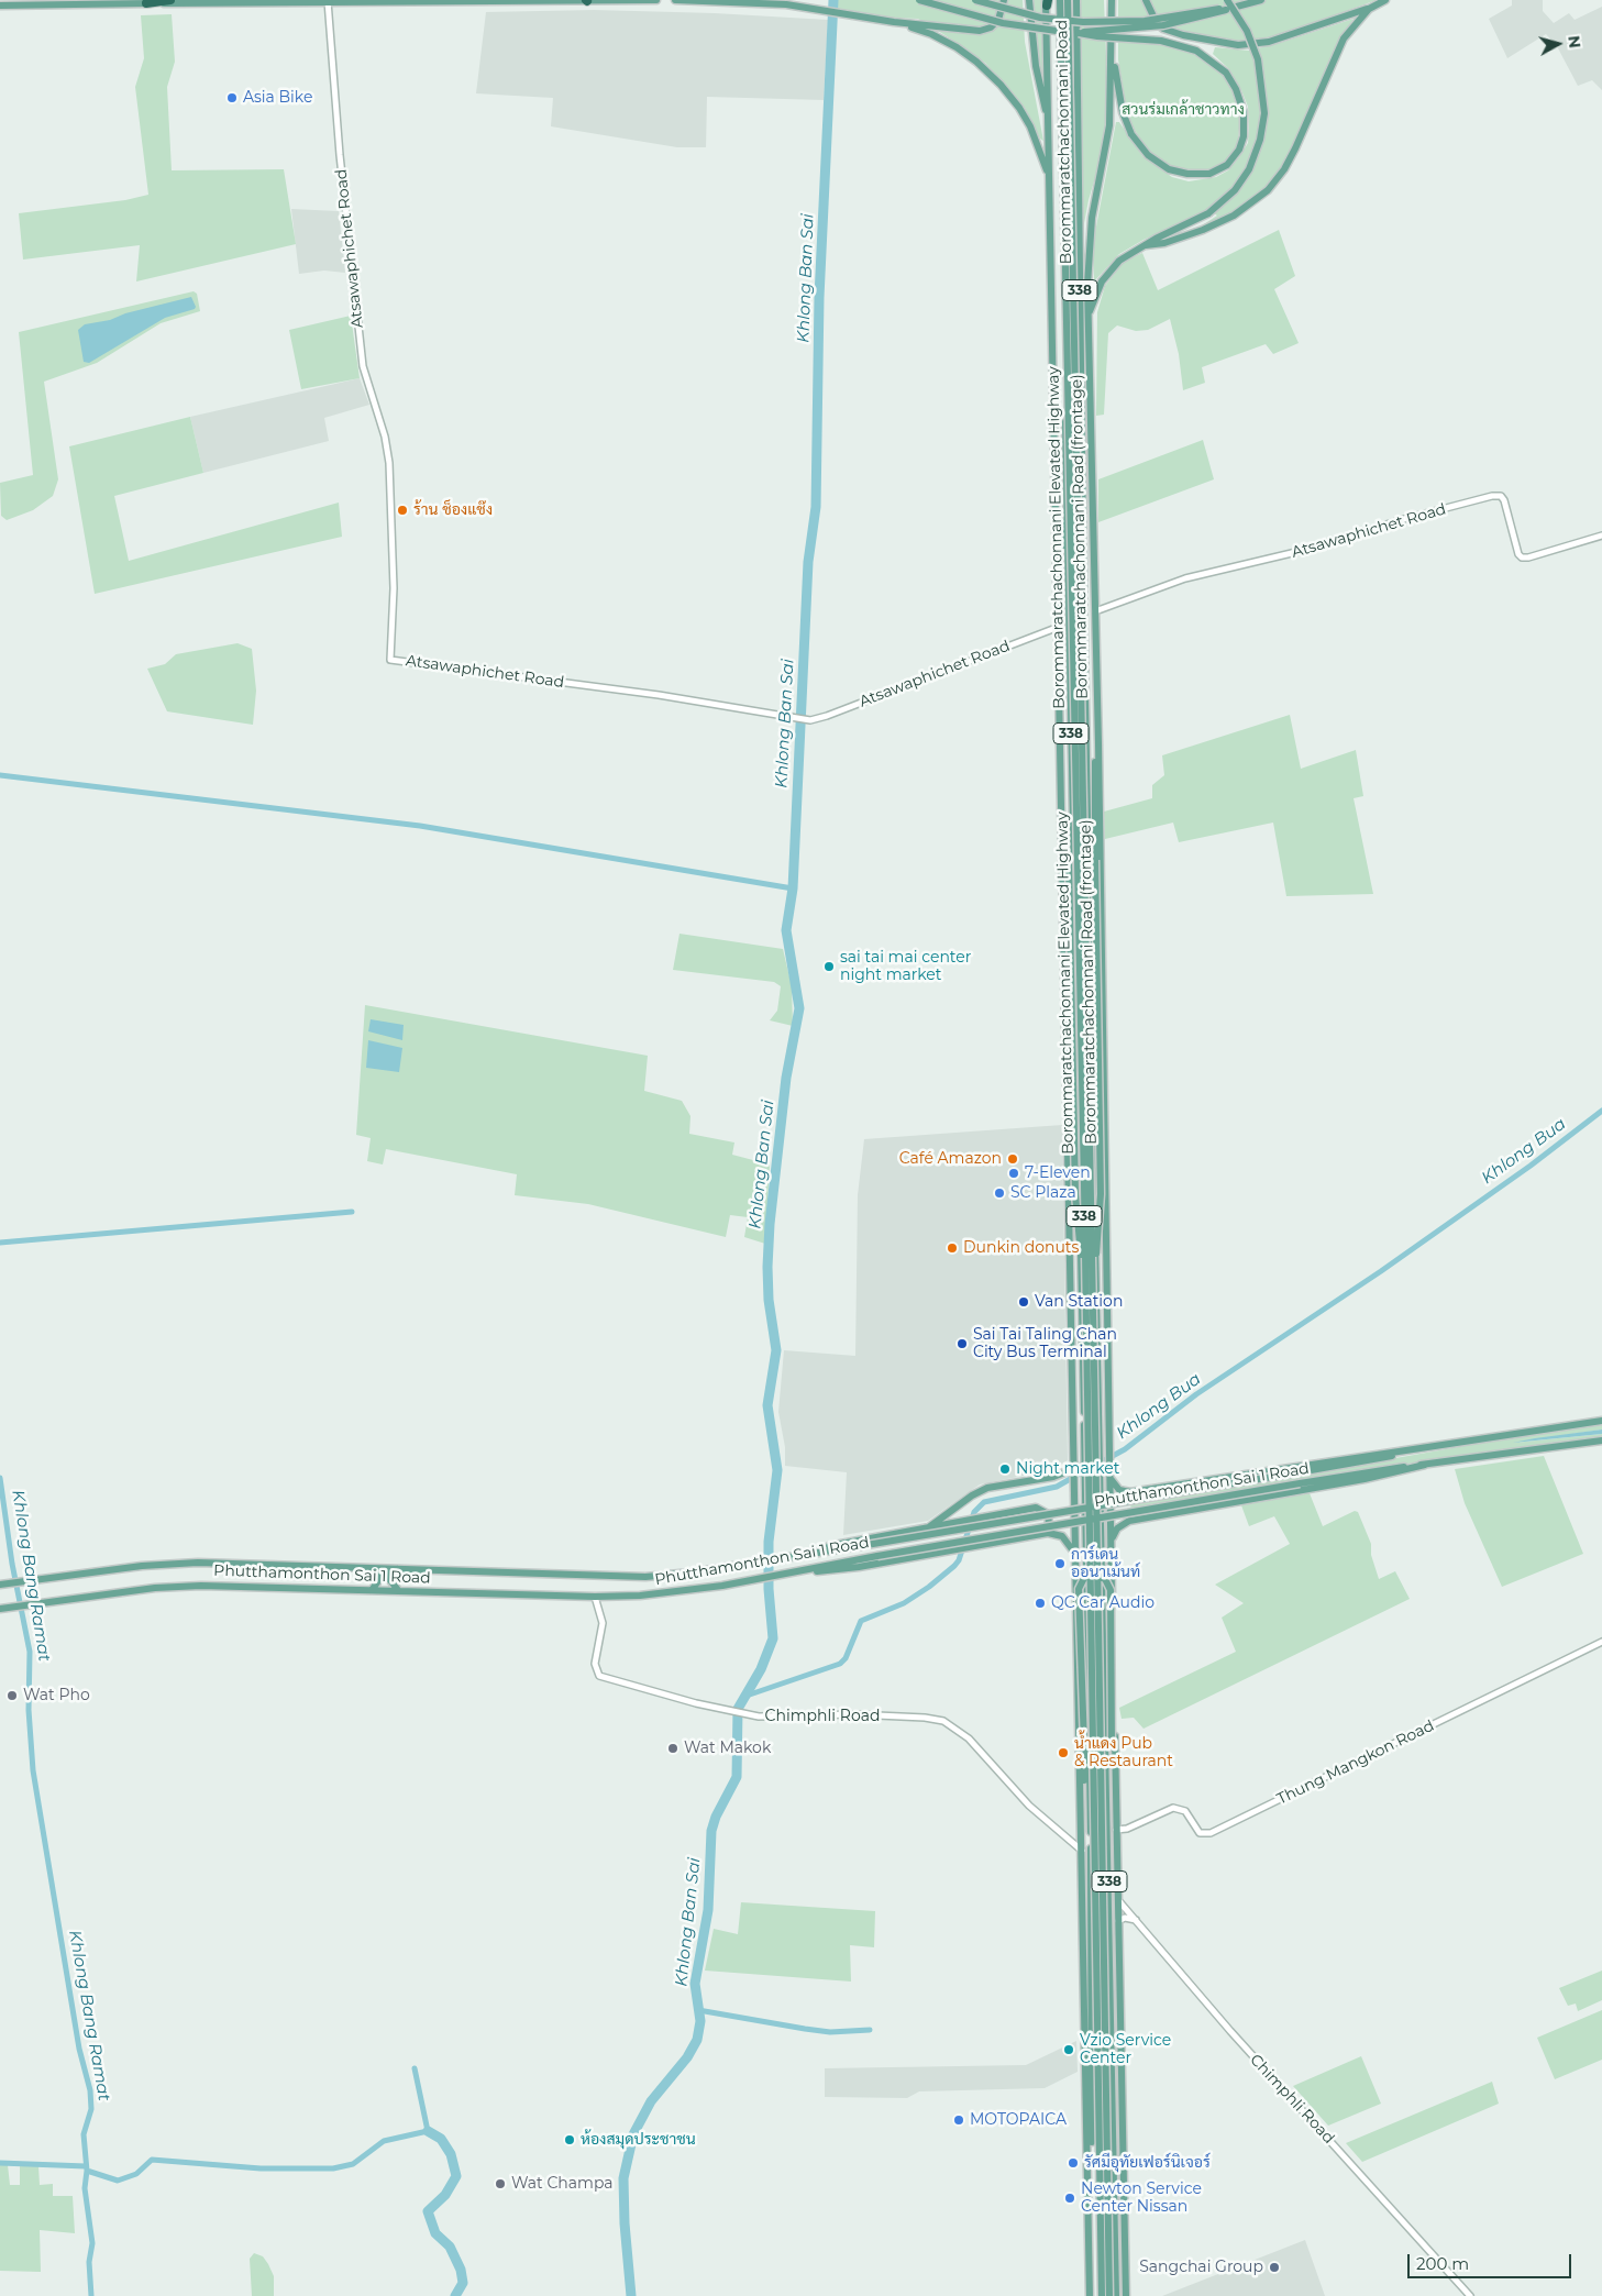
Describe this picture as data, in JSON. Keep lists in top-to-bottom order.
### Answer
{
  "streets": {
    "main road": [
      "Borommaratchachonnani Road",
      "338",
      "Borommaratchachonnani Road (frontage)",
      "Borommaratchachonnani Elevated Highway",
      "Phutthamonthon Sai 1 Road"
    ],
    "street": ["Atsawaphichet Road", "Chimphli Road", "Thung Mangkon Road"]
  },
  "crossings": [
    ["Borommaratchachonnani Road", "Borommaratchachonnani Elevated Highway"],
    ["Atsawaphichet Road", "Borommaratchachonnani Road (frontage)"],
    ["Borommaratchachonnani Road (frontage)", "Phutthamonthon Sai 1 Road"],
    ["Borommaratchachonnani Road (frontage)", "Chimphli Road"],
    ["Borommaratchachonnani Road (frontage)", "Thung Mangkon Road"],
    ["Phutthamonthon Sai 1 Road", "Chimphli Road"]
  ],
  "water": ["Khlong Ban Sai", "Khlong Bua", "Khlong Bang Ramat"],
  "parks": ["สวนร่มเกล้าชาวทาง"],
  "places": [
    "Asia Bike",
    "ร้าน ช็องแช๊ง",
    "sai tai mai center night market",
    "Café Amazon",
    "7-Eleven",
    "SC Plaza",
    "Dunkin donuts",
    "Van Station",
    "Sai Tai Taling Chan City Bus Terminal",
    "Night market",
    "การ์เดน ออนาเม้นท์",
    "QC Car Audio",
    "Wat Pho",
    "Wat Makok",
    "น้ำแดง Pub & Restaurant",
    "Vzio Service Center",
    "MOTOPAICA",
    "ห้องสมุดประชาชน",
    "รัศมีอุทัยเฟอร์นิเจอร์",
    "Wat Champa",
    "Newton Service Center Nissan",
    "Sangchai Group"
  ],
  "scale_bar": "200 m",
  "north": "right"
}
